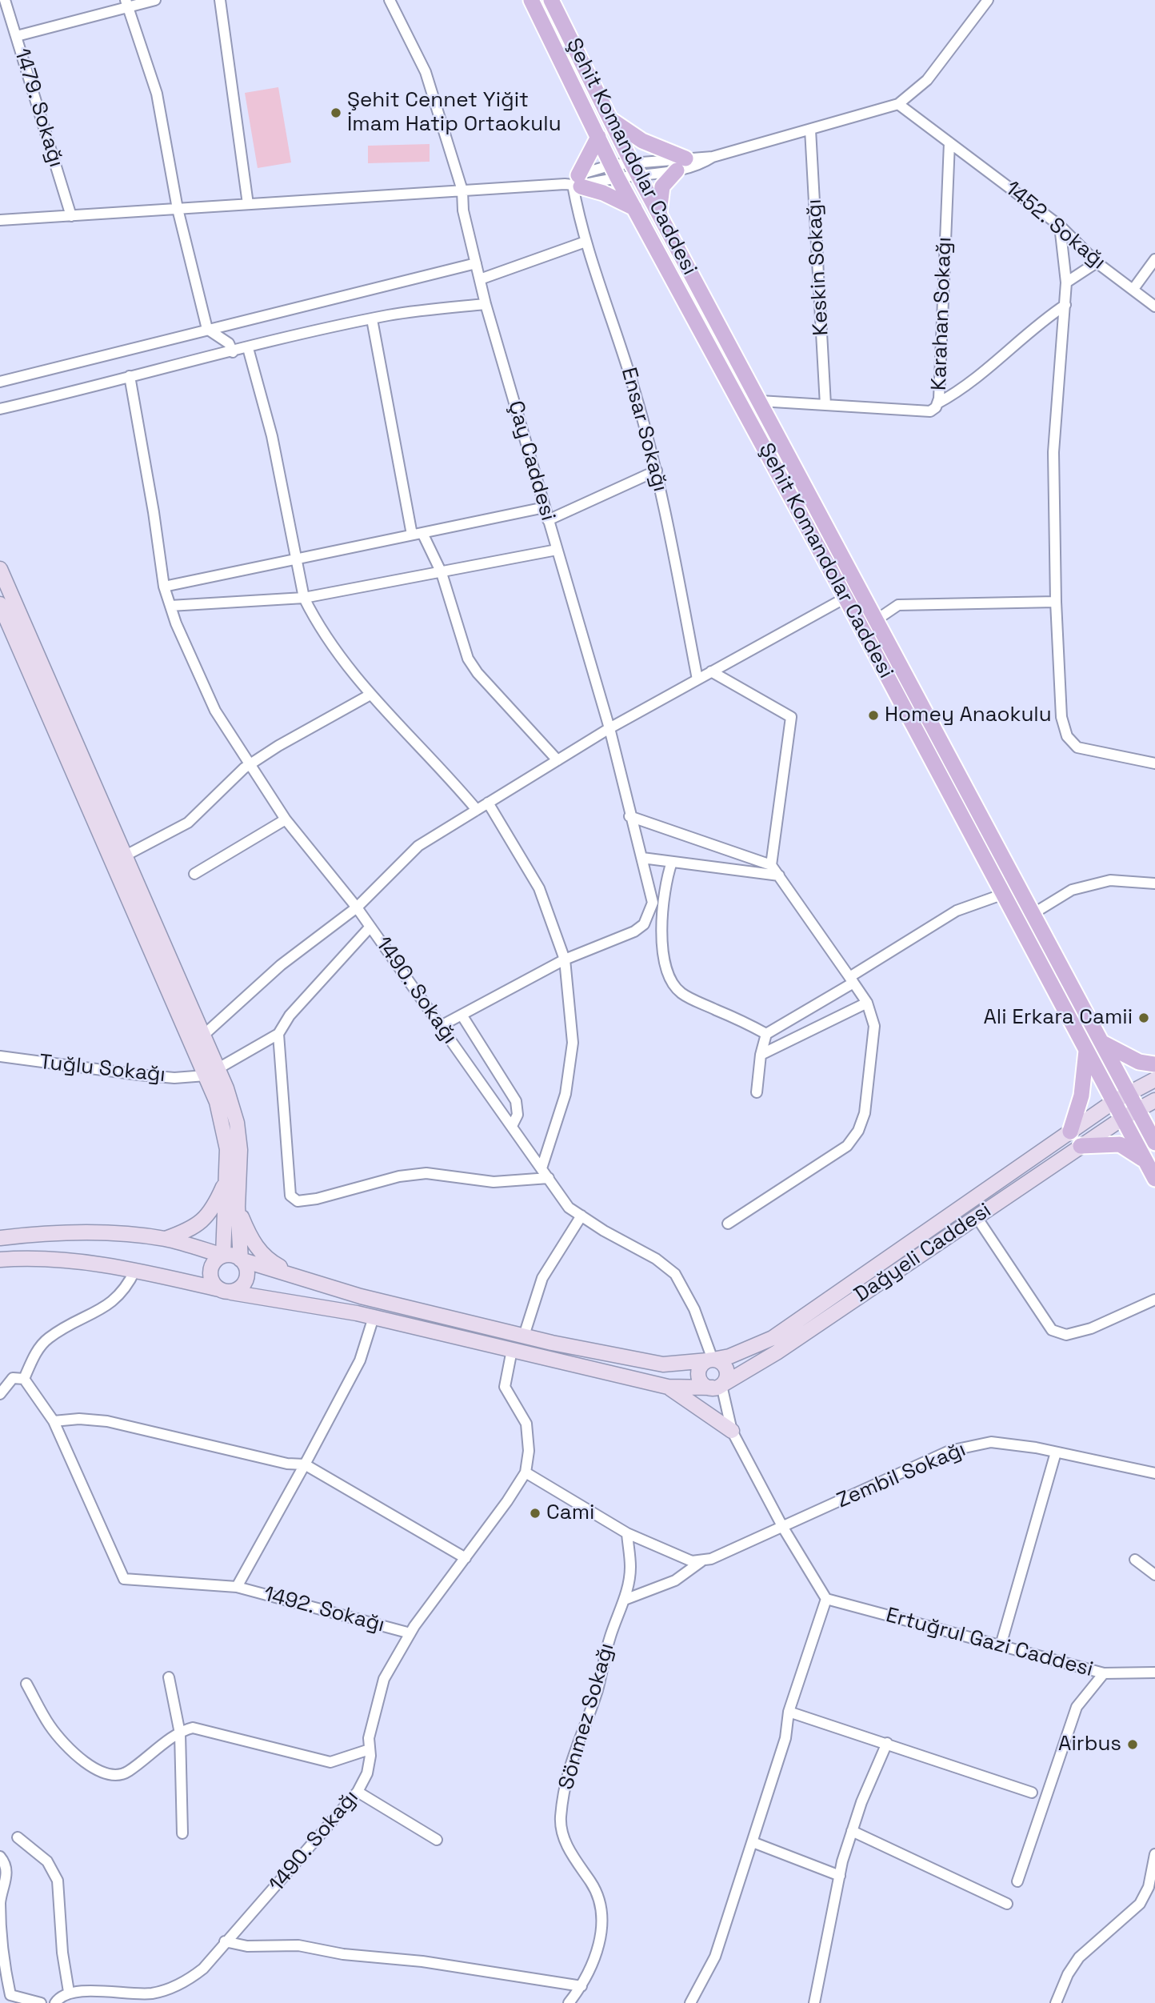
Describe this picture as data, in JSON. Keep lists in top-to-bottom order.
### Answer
{
  "streets": {
    "main road": ["Şehit Komandolar Caddesi"],
    "street": [
      "1479. Sokağı",
      "1452. Sokağı",
      "Keskin Sokağı",
      "Karahan Sokağı",
      "Ensar Sokağı",
      "Çay Caddesi",
      "1490. Sokağı",
      "Tuğlu Sokağı",
      "Dağyeli Caddesi",
      "Zembil Sokağı",
      "1492. Sokağı",
      "Ertuğrul Gazi Caddesi",
      "Sönmez Sokağı"
    ]
  },
  "crossings": [
    ["Şehit Komandolar Caddesi", "Karahan Sokağı"],
    ["Şehit Komandolar Caddesi", "Dağyeli Caddesi"],
    ["1452. Sokağı", "Karahan Sokağı"],
    ["Keskin Sokağı", "Karahan Sokağı"],
    ["Çay Caddesi", "1490. Sokağı"],
    ["1490. Sokağı", "Dağyeli Caddesi"],
    ["1490. Sokağı", "1492. Sokağı"],
    ["Zembil Sokağı", "Sönmez Sokağı"]
  ],
  "places": [
    "Şehit Cennet Yiğit İmam Hatip Ortaokulu",
    "Homey Anaokulu",
    "Ali Erkara Camii",
    "Cami",
    "Airbus"
  ]
}
